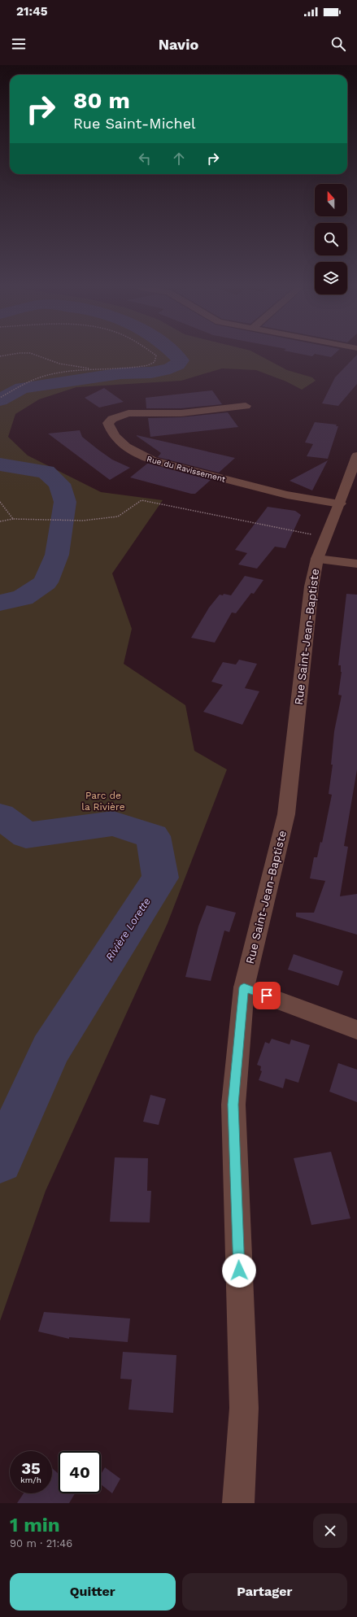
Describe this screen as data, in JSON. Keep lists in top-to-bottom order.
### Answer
{
  "streets": {
    "street": ["Rue du Ravissement", "Rue Saint-Jean-Baptiste"]
  },
  "crossings": [
    ["Rue du Ravissement", "Rue Saint-Jean-Baptiste"]
  ],
  "water": ["Rivière Lorette"],
  "parks": ["Parc de la Rivière"],
  "north": "top",
  "page": {
    "status": "21:45",
    "header": "Navio",
    "turn": ["80 m", "Rue Saint-Michel"],
    "speed": "35 km/h",
    "limit": "40",
    "heading": ["1 min", "90 m · 21:46"],
    "buttons": ["Quitter", "Partager"]
  }
}
